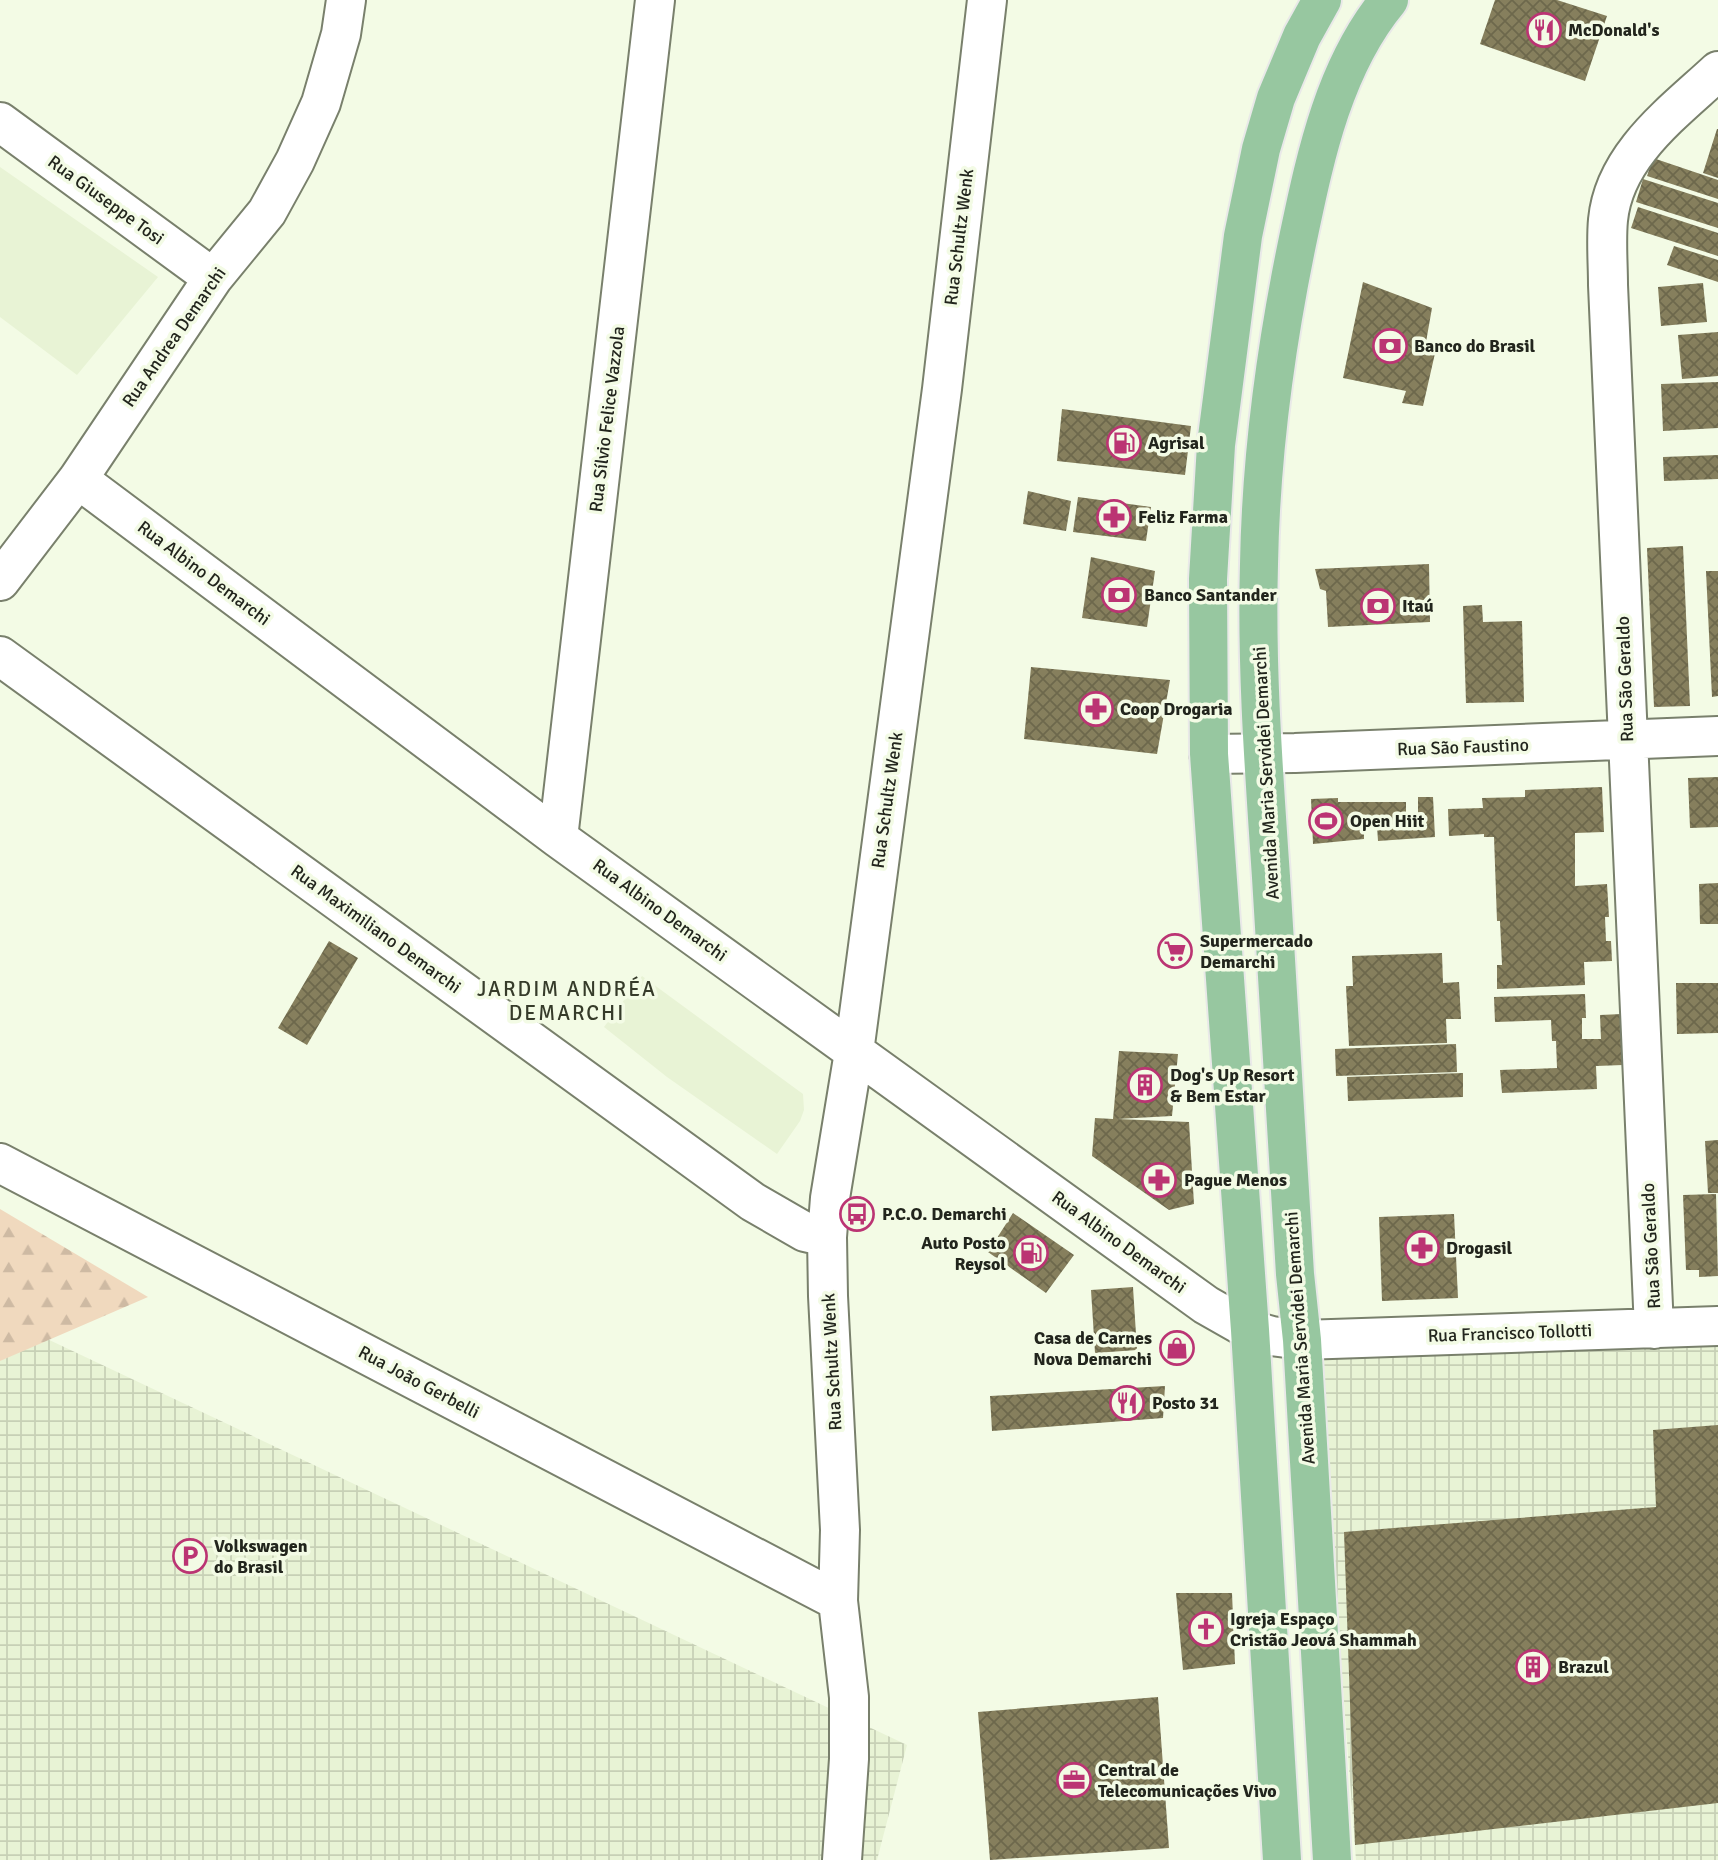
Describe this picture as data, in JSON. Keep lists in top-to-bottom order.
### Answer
{
  "streets": {
    "main road": ["Avenida Maria Servidei Demarchi"],
    "street": [
      "Rua Giuseppe Tosi",
      "Rua Schultz Wenk",
      "Rua Andrea Demarchi",
      "Rua Sílvio Felice Vazzola",
      "Rua Albino Demarchi",
      "Rua São Geraldo",
      "Rua São Faustino",
      "Rua Maximiliano Demarchi",
      "Rua Francisco Tollotti",
      "Rua João Gerbelli"
    ]
  },
  "crossings": [
    ["Rua Giuseppe Tosi", "Rua Andrea Demarchi"],
    ["Rua Schultz Wenk", "Rua Albino Demarchi"],
    ["Rua Schultz Wenk", "Rua Maximiliano Demarchi"],
    ["Rua Schultz Wenk", "Rua João Gerbelli"],
    ["Rua Andrea Demarchi", "Rua Albino Demarchi"],
    ["Rua Sílvio Felice Vazzola", "Rua Albino Demarchi"],
    ["Rua Albino Demarchi", "Avenida Maria Servidei Demarchi"],
    ["Rua Albino Demarchi", "Rua Francisco Tollotti"],
    ["Rua São Geraldo", "Rua São Faustino"],
    ["Rua São Geraldo", "Rua Francisco Tollotti"],
    ["Rua São Faustino", "Avenida Maria Servidei Demarchi"],
    ["Avenida Maria Servidei Demarchi", "Rua Francisco Tollotti"]
  ],
  "districts": ["JARDIM ANDRÉA DEMARCHI"],
  "places": {
    "restaurant": ["McDonald's", "Posto 31"],
    "bank": ["Banco do Brasil", "Banco Santander", "Itaú"],
    "fuel station": ["Agrisal", "Auto Posto Reysol"],
    "pharmacy": [
      "Feliz Farma",
      "Coop Drogaria",
      "Pague Menos",
      "Drogasil"
    ],
    "sports": ["Open Hiit"],
    "supermarket": ["Supermercado Demarchi"],
    "building": ["Dog's Up Resort & Bem Estar", "Brazul"],
    "bus stop": ["P.C.O. Demarchi"],
    "shop": ["Casa de Carnes Nova Demarchi"],
    "parking": ["Volkswagen do Brasil"],
    "church": ["Igreja Espaço Cristão Jeová Shammah"],
    "office": ["Central de Telecomunicações Vivo"]
  }
}
